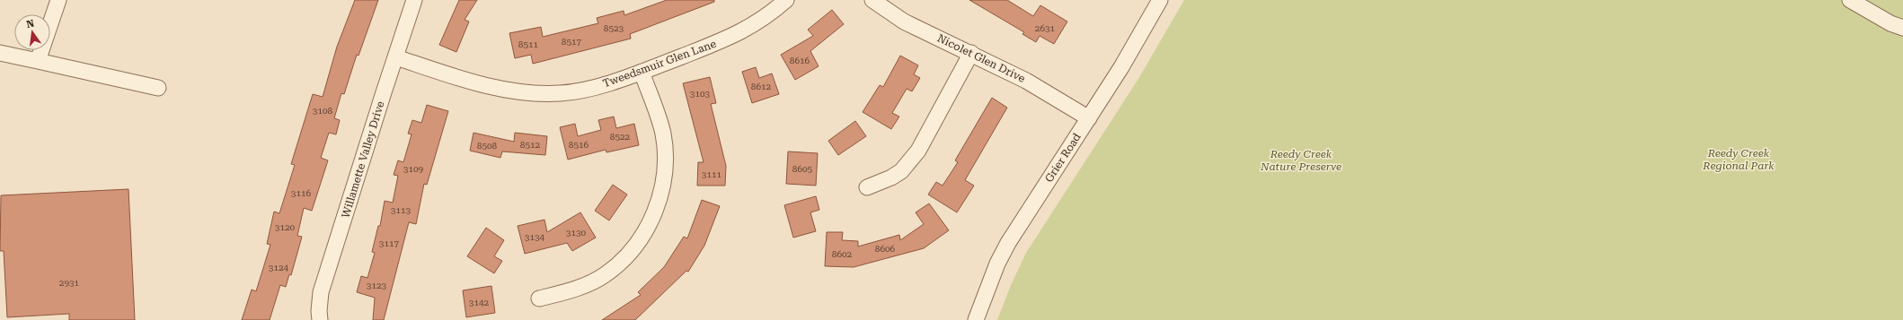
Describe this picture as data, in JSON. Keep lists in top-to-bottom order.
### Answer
{
  "streets": {
    "street": [
      "Nicolet Glen Drive",
      "Tweedsmuir Glen Lane",
      "Grier Road",
      "Willamette Valley Drive"
    ]
  },
  "crossings": [
    ["Nicolet Glen Drive", "Grier Road"],
    ["Tweedsmuir Glen Lane", "Willamette Valley Drive"]
  ],
  "parks": ["Reedy Creek Regional Park", "Reedy Creek Nature Preserve"],
  "house_numbers": [
    "8523",
    "2631",
    "8517",
    "8511",
    "8616",
    "8612",
    "3103",
    "3108",
    "8522",
    "8512",
    "8516",
    "8508",
    "3109",
    "8605",
    "3111",
    "3116",
    "3113",
    "3120",
    "3130",
    "3134",
    "3117",
    "8606",
    "8602",
    "3124",
    "2931",
    "3123",
    "3142"
  ],
  "north": "top"
}
